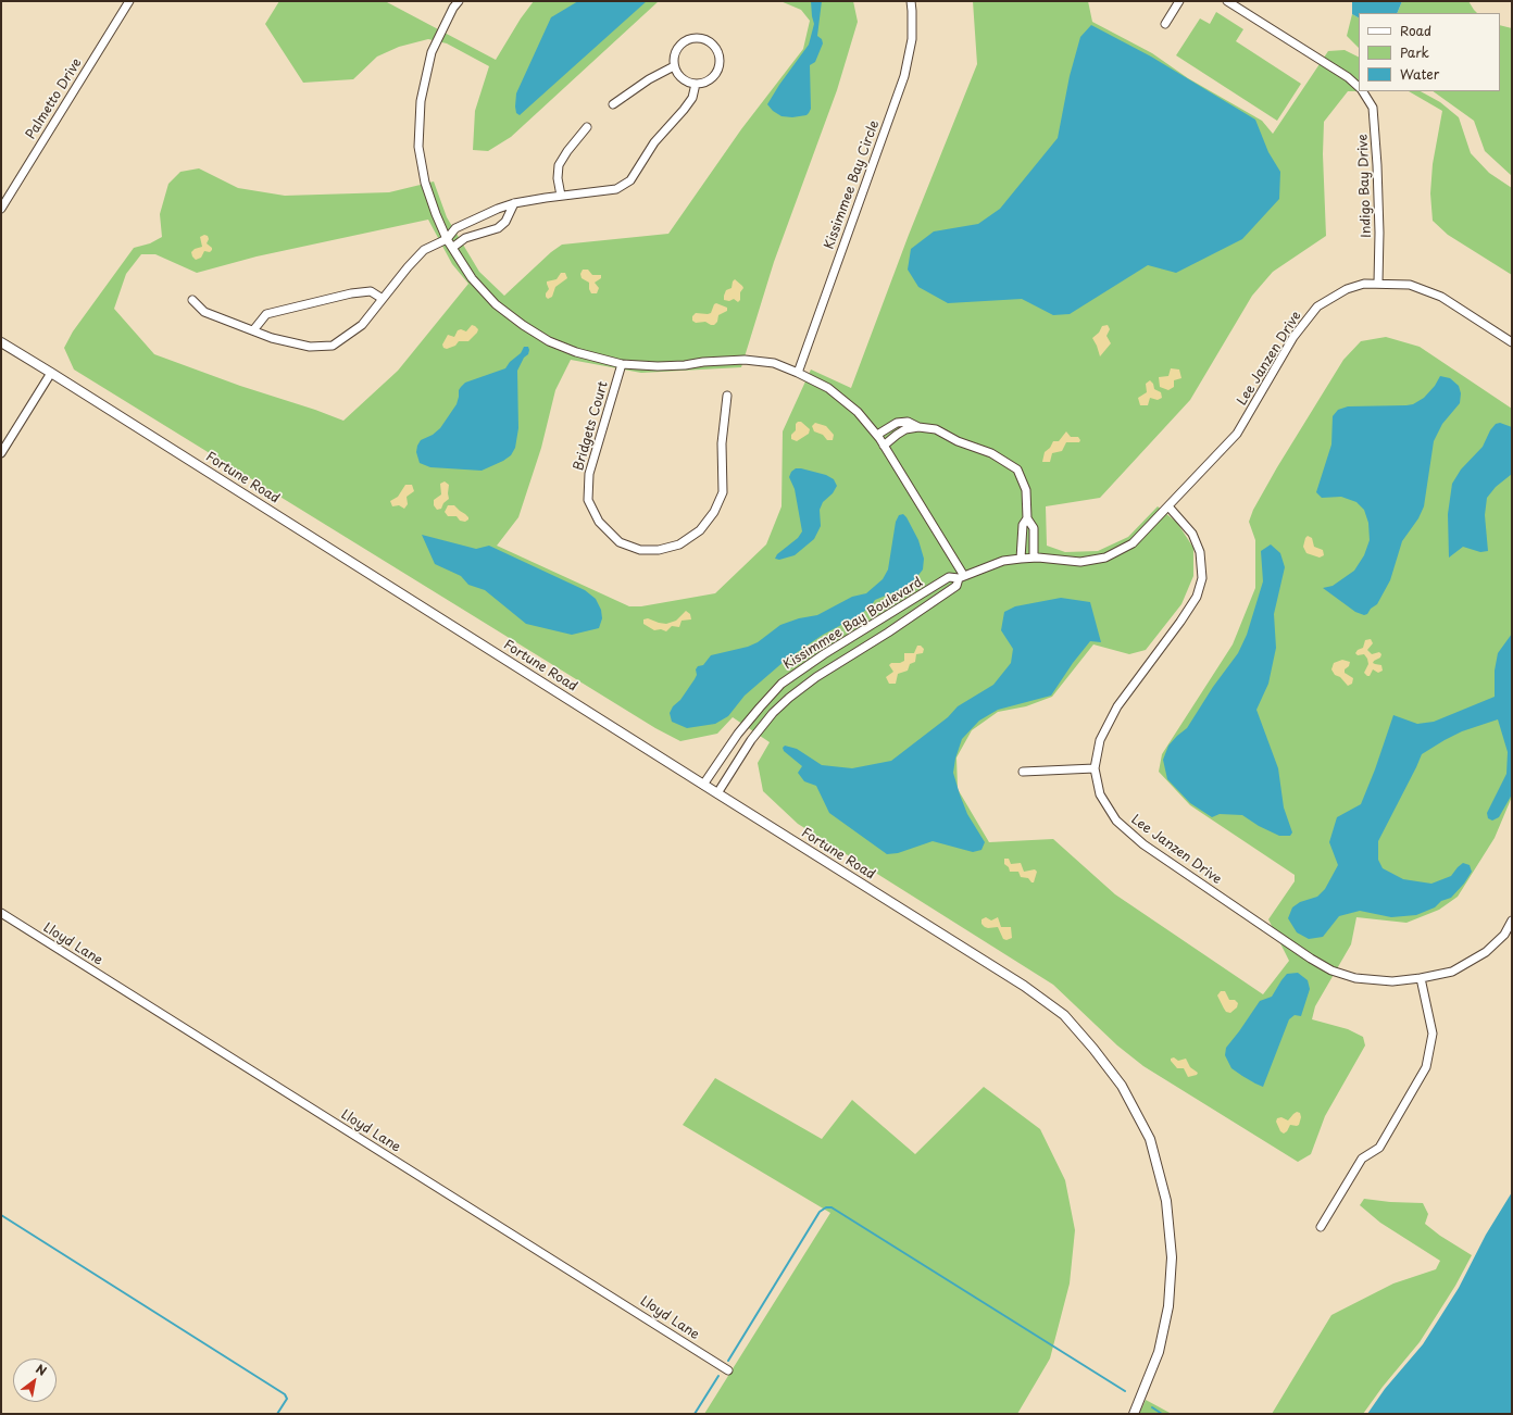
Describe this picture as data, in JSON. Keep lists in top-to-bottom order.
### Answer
{
  "streets": {
    "street": [
      "Palmetto Drive",
      "Kissimmee Bay Circle",
      "Indigo Bay Drive",
      "Lee Janzen Drive",
      "Bridgets Court",
      "Fortune Road",
      "Kissimmee Bay Boulevard",
      "Lloyd Lane"
    ]
  },
  "crossings": [
    ["Indigo Bay Drive", "Lee Janzen Drive"],
    ["Lee Janzen Drive", "Kissimmee Bay Boulevard"],
    ["Fortune Road", "Kissimmee Bay Boulevard"]
  ],
  "legend": ["Road", "Park", "Water"],
  "north": "top right"
}
